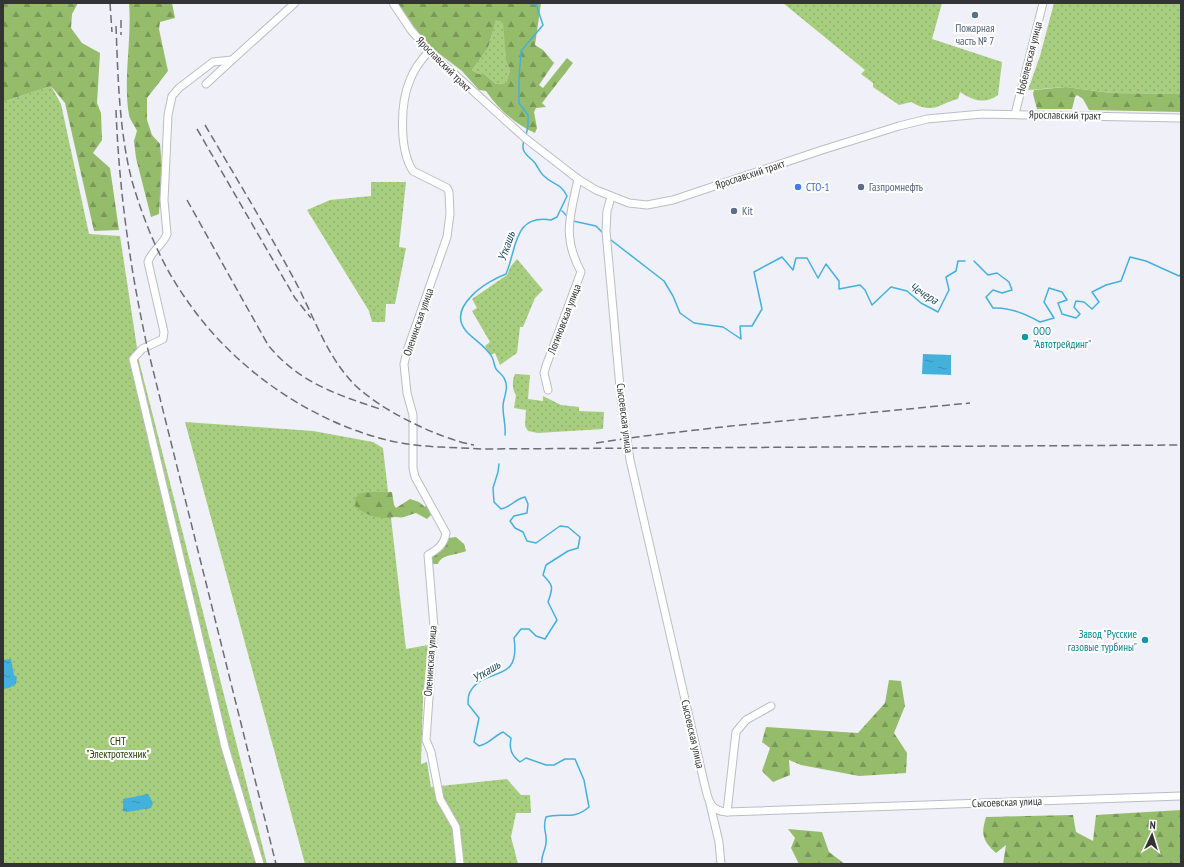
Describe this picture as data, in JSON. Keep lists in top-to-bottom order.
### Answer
{
  "streets": {
    "street": [
      "Нобелевская улица",
      "Ярославский тракт",
      "Логиновская улица",
      "Оленинская улица",
      "Сысоевская улица"
    ]
  },
  "crossings": [
    ["Нобелевская улица", "Ярославский тракт"],
    ["Ярославский тракт", "Логиновская улица"],
    ["Ярославский тракт", "Оленинская улица"],
    ["Ярославский тракт", "Сысоевская улица"]
  ],
  "water": ["Уткашь", "Чечера"],
  "parks": ["СНТ \"Электротехник\""],
  "places": [
    "Пожарная часть № 7",
    "СТО-1",
    "Газпромнефть",
    "Kit",
    "ООО \"Автотрейдинг\"",
    "Завод \"Русские газовые турбины\""
  ],
  "north": "top"
}
